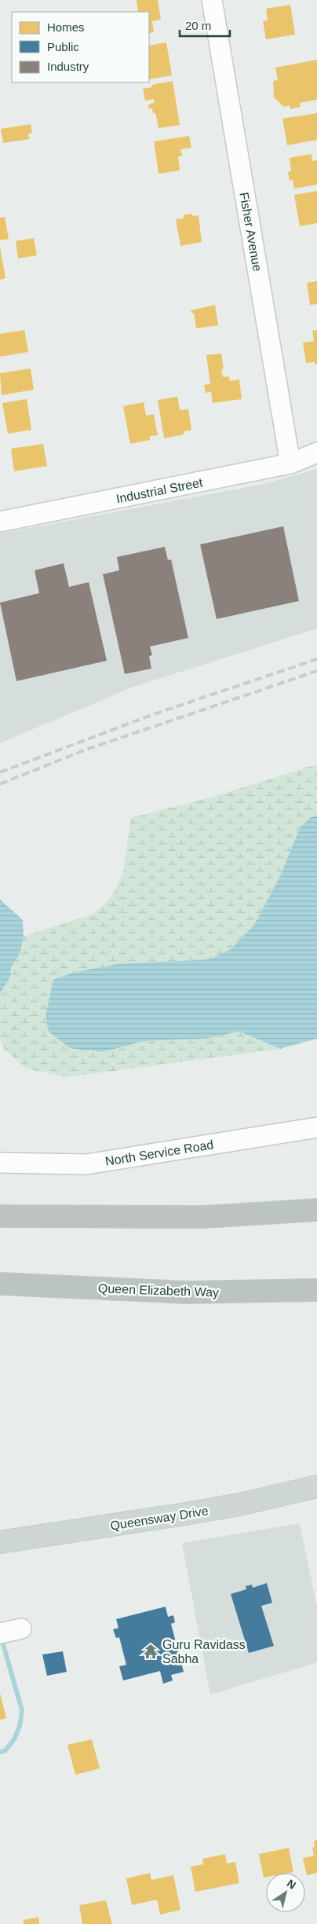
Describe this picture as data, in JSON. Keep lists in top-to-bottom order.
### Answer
{
  "streets": {
    "highway": ["Queen Elizabeth Way"],
    "main road": ["Queensway Drive"],
    "street": ["Fisher Avenue", "Industrial Street", "North Service Road"]
  },
  "crossings": [
    ["Fisher Avenue", "Industrial Street"]
  ],
  "places": {
    "temple": ["Guru Ravidass Sabha"]
  },
  "legend": ["Homes", "Public", "Industry"],
  "scale_bar": "20 m",
  "north": "top right"
}
